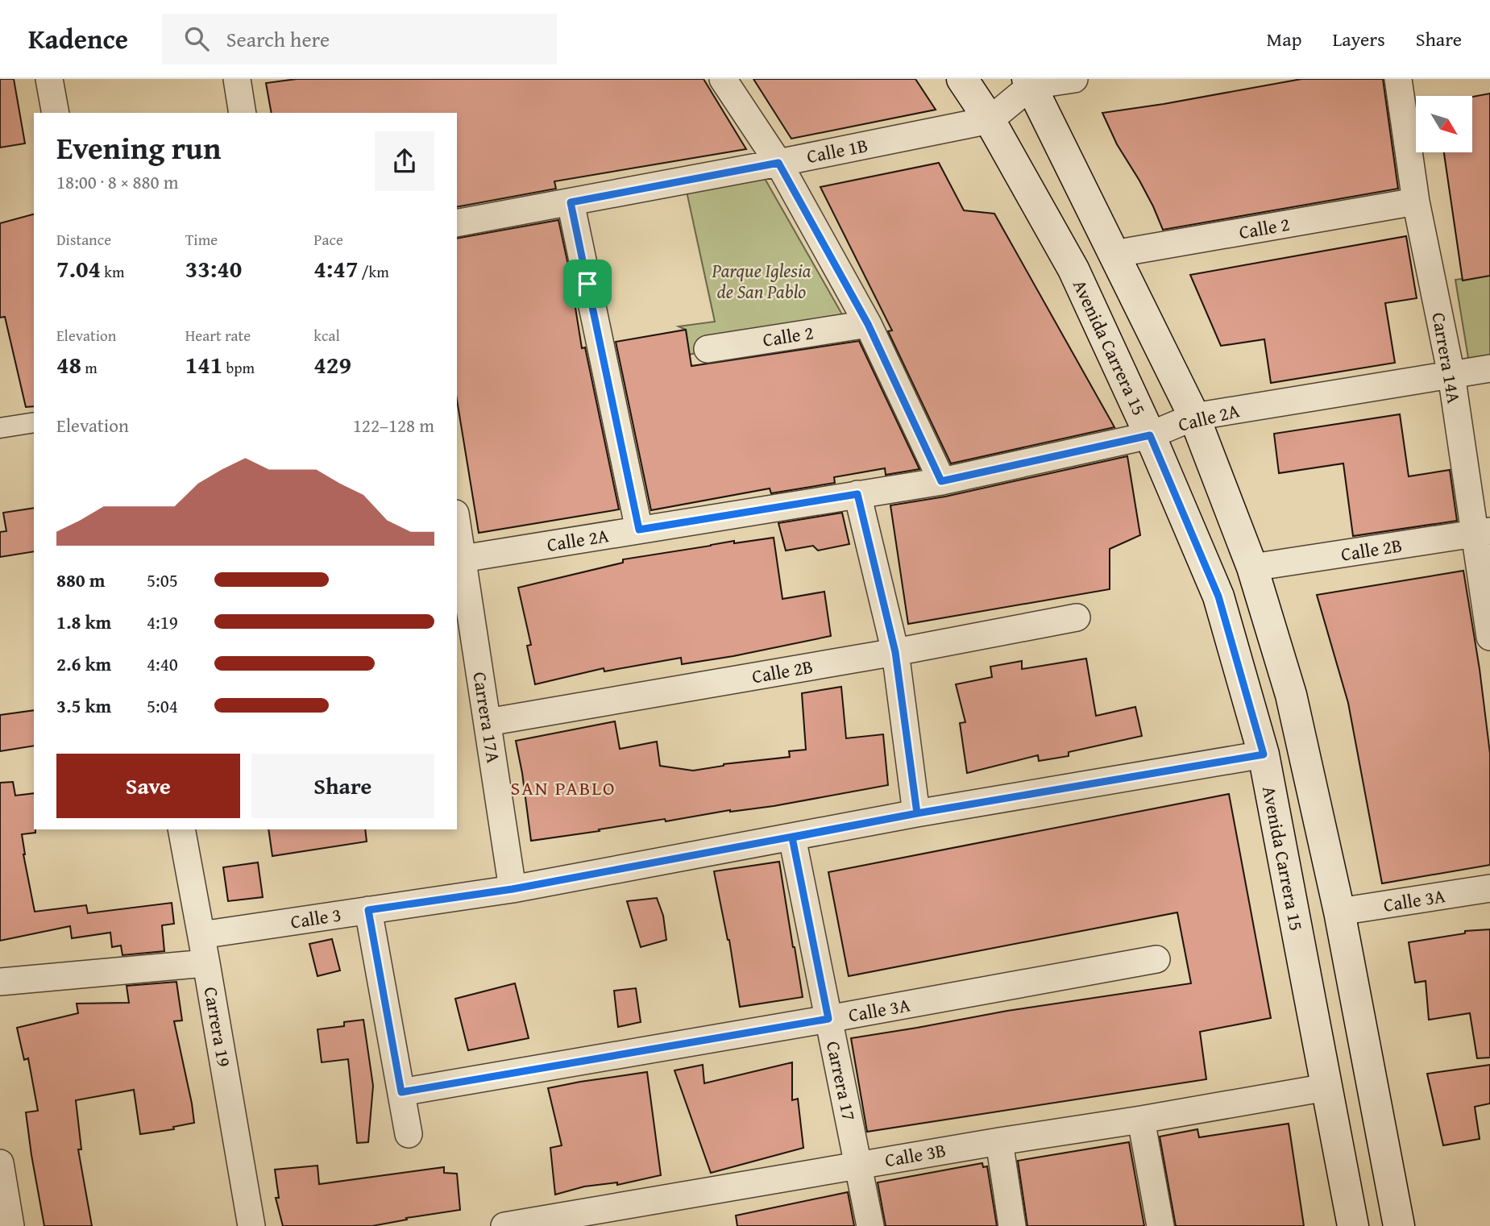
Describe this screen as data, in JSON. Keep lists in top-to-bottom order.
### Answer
{
  "streets": {
    "main road": ["Avenida Carrera 15"],
    "street": [
      "Calle 1B",
      "Calle 2",
      "Carrera 14A",
      "Calle 2A",
      "Calle 2B",
      "Carrera 17A",
      "Calle 3A",
      "Calle 3",
      "Carrera 19",
      "Carrera 17",
      "Calle 3B"
    ]
  },
  "crossings": [
    ["Calle 1B", "Avenida Carrera 15"],
    ["Calle 2", "Carrera 14A"],
    ["Avenida Carrera 15", "Calle 2A"],
    ["Avenida Carrera 15", "Calle 3"],
    ["Avenida Carrera 15", "Calle 3B"],
    ["Carrera 14A", "Calle 2A"],
    ["Carrera 14A", "Calle 2B"],
    ["Calle 2A", "Carrera 17A"],
    ["Calle 2B", "Carrera 17A"],
    ["Carrera 17A", "Calle 3"],
    ["Calle 3A", "Carrera 17"],
    ["Calle 3", "Carrera 19"],
    ["Calle 3", "Carrera 17"],
    ["Carrera 17", "Calle 3B"]
  ],
  "districts": ["SAN PABLO"],
  "parks": ["Parque Iglesia de San Pablo"],
  "north": "bottom right",
  "page": {
    "header": "Kadence",
    "search": "Search here",
    "nav": ["Map", "Layers", "Share"],
    "heading": ["Evening run", "18:00 · 8 × 880 m"],
    "stats": [
      ["Distance", "7.04 km"],
      ["Time", "33:40"],
      ["Pace", "4:47 /km"],
      ["Elevation", "48 m"],
      ["Heart rate", "141 bpm"],
      ["kcal", "429"]
    ],
    "chart": ["Elevation", "122–128 m"],
    "list": [
      {
        "name": "880 m",
        "note": "5:05"
      },
      {
        "name": "1.8 km",
        "note": "4:19"
      },
      {
        "name": "2.6 km",
        "note": "4:40"
      },
      {
        "name": "3.5 km",
        "note": "5:04"
      }
    ],
    "buttons": ["Save", "Share"]
  }
}
